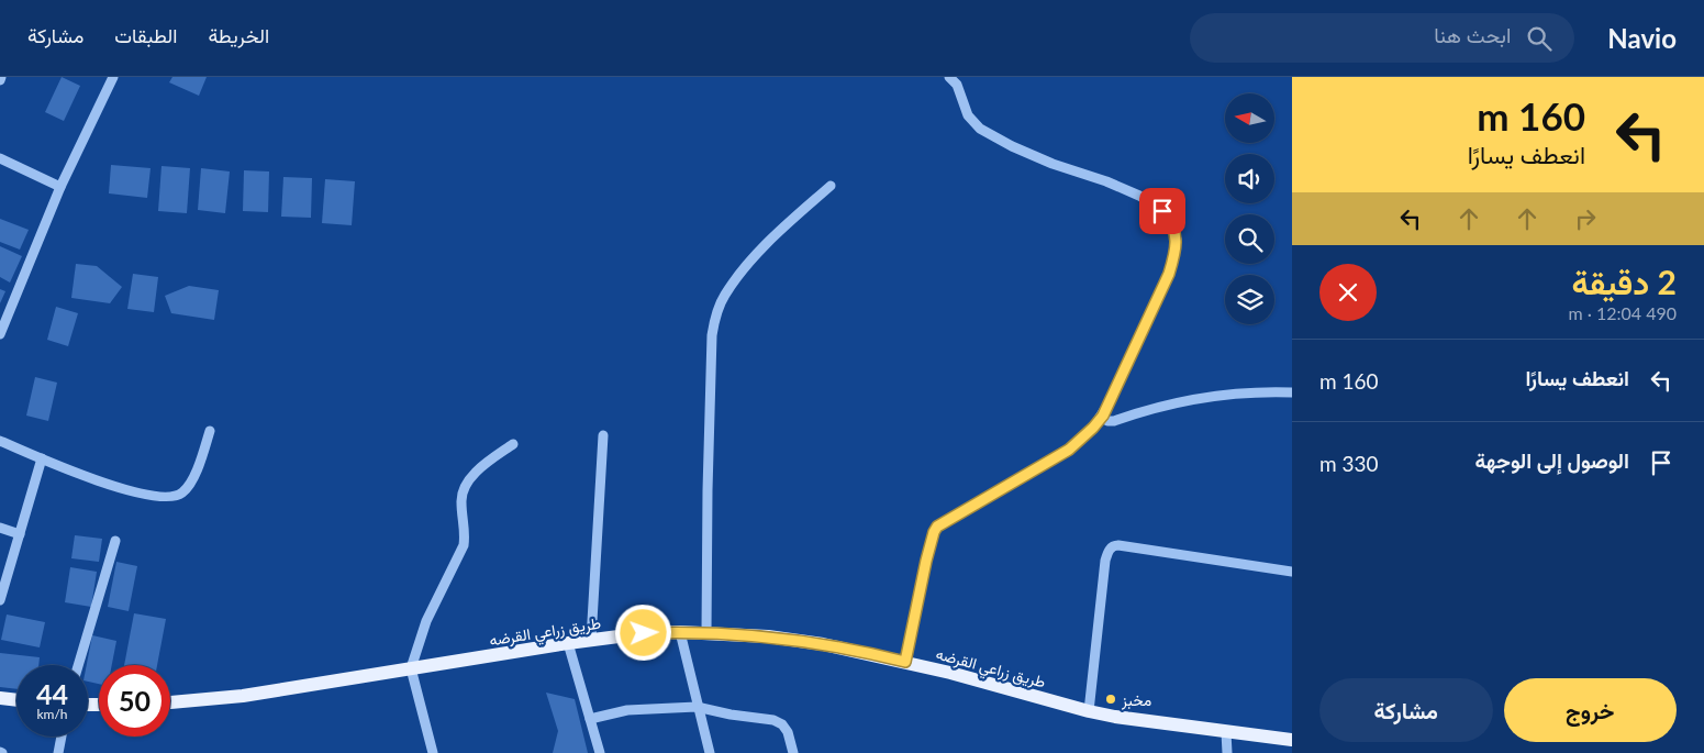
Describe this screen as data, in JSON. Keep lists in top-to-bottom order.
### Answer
{
  "streets": {
    "main road": ["طريق زراعي القرضه"]
  },
  "places": ["مخبز"],
  "north": "left",
  "page": {
    "header": "Navio",
    "search": "ابحث هنا",
    "nav": ["الخريطة", "الطبقات", "مشاركة"],
    "turn": ["160 m", "انعطف يسارًا"],
    "heading": ["2 دقيقة", "490 m · 12:04"],
    "list": [
      {
        "name": "انعطف يسارًا",
        "value": "160 m"
      },
      {
        "name": "الوصول إلى الوجهة",
        "value": "330 m"
      }
    ],
    "speed": "44 km/h",
    "limit": "50",
    "buttons": ["خروج", "مشاركة"]
  }
}
